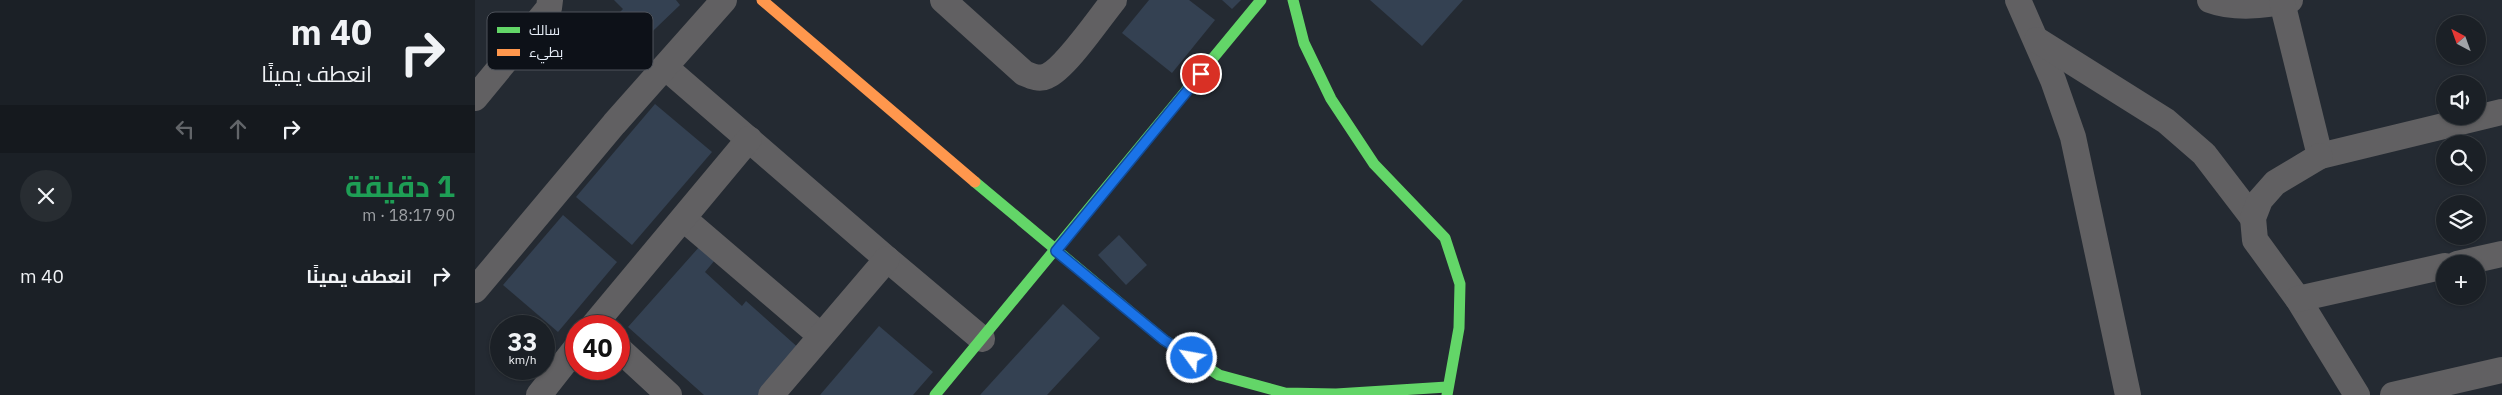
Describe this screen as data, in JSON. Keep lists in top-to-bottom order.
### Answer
{
  "legend": ["سالك", "بطيء"],
  "north": "top left",
  "page": {
    "turn": ["40 m", "انعطف يمينًا"],
    "map_buttons": "+",
    "heading": ["1 دقيقة", "90 m · 18:17"],
    "list": [
      {
        "name": "انعطف يمينًا",
        "value": "40 m"
      }
    ],
    "speed": "33 km/h",
    "limit": "40"
  }
}
